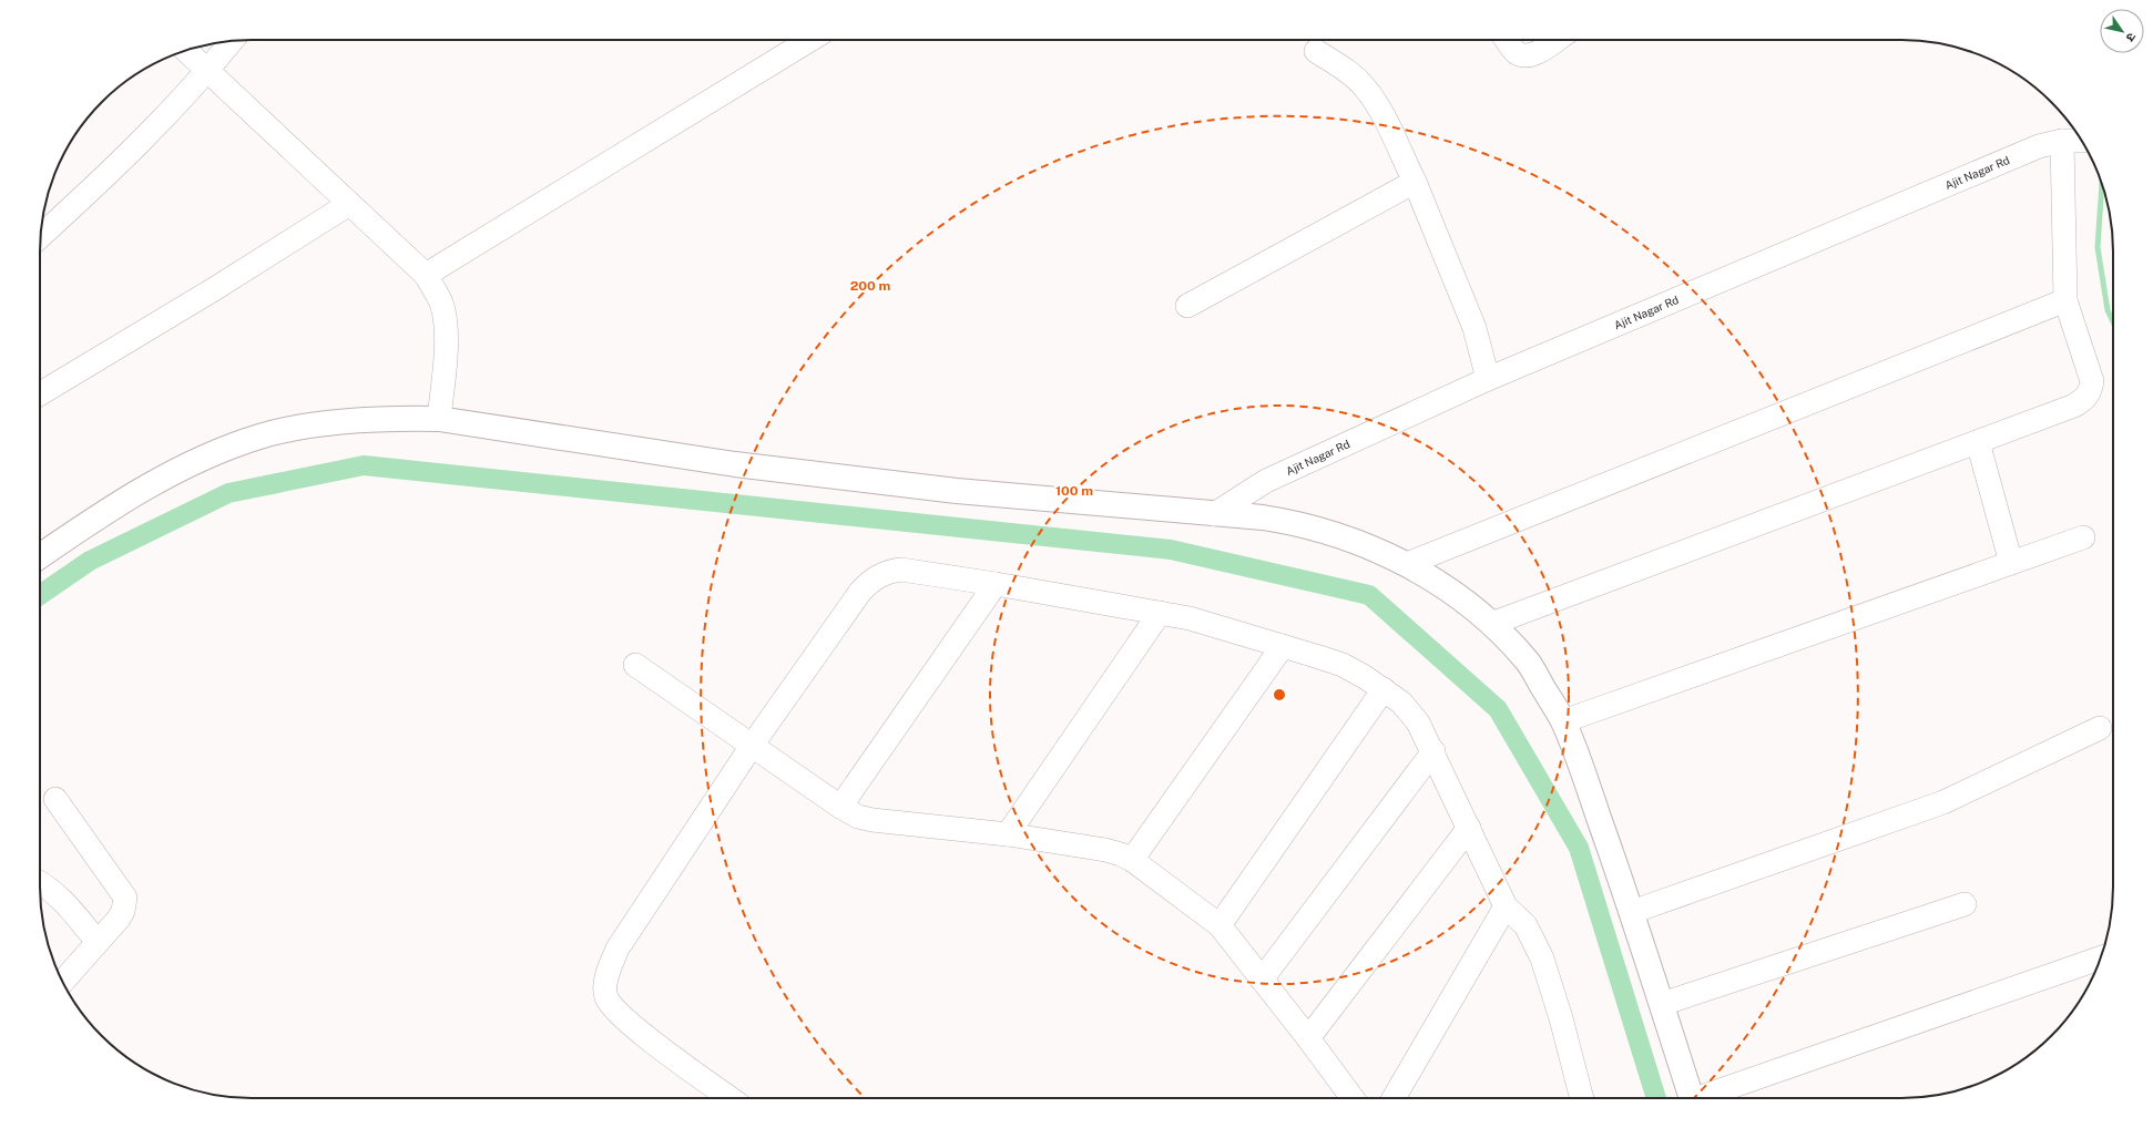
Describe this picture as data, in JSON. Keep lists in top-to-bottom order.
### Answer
{
  "streets": {
    "street": ["Ajit Nagar Rd"]
  },
  "north": "bottom right",
  "rings": ["200 m", "100 m"]
}
